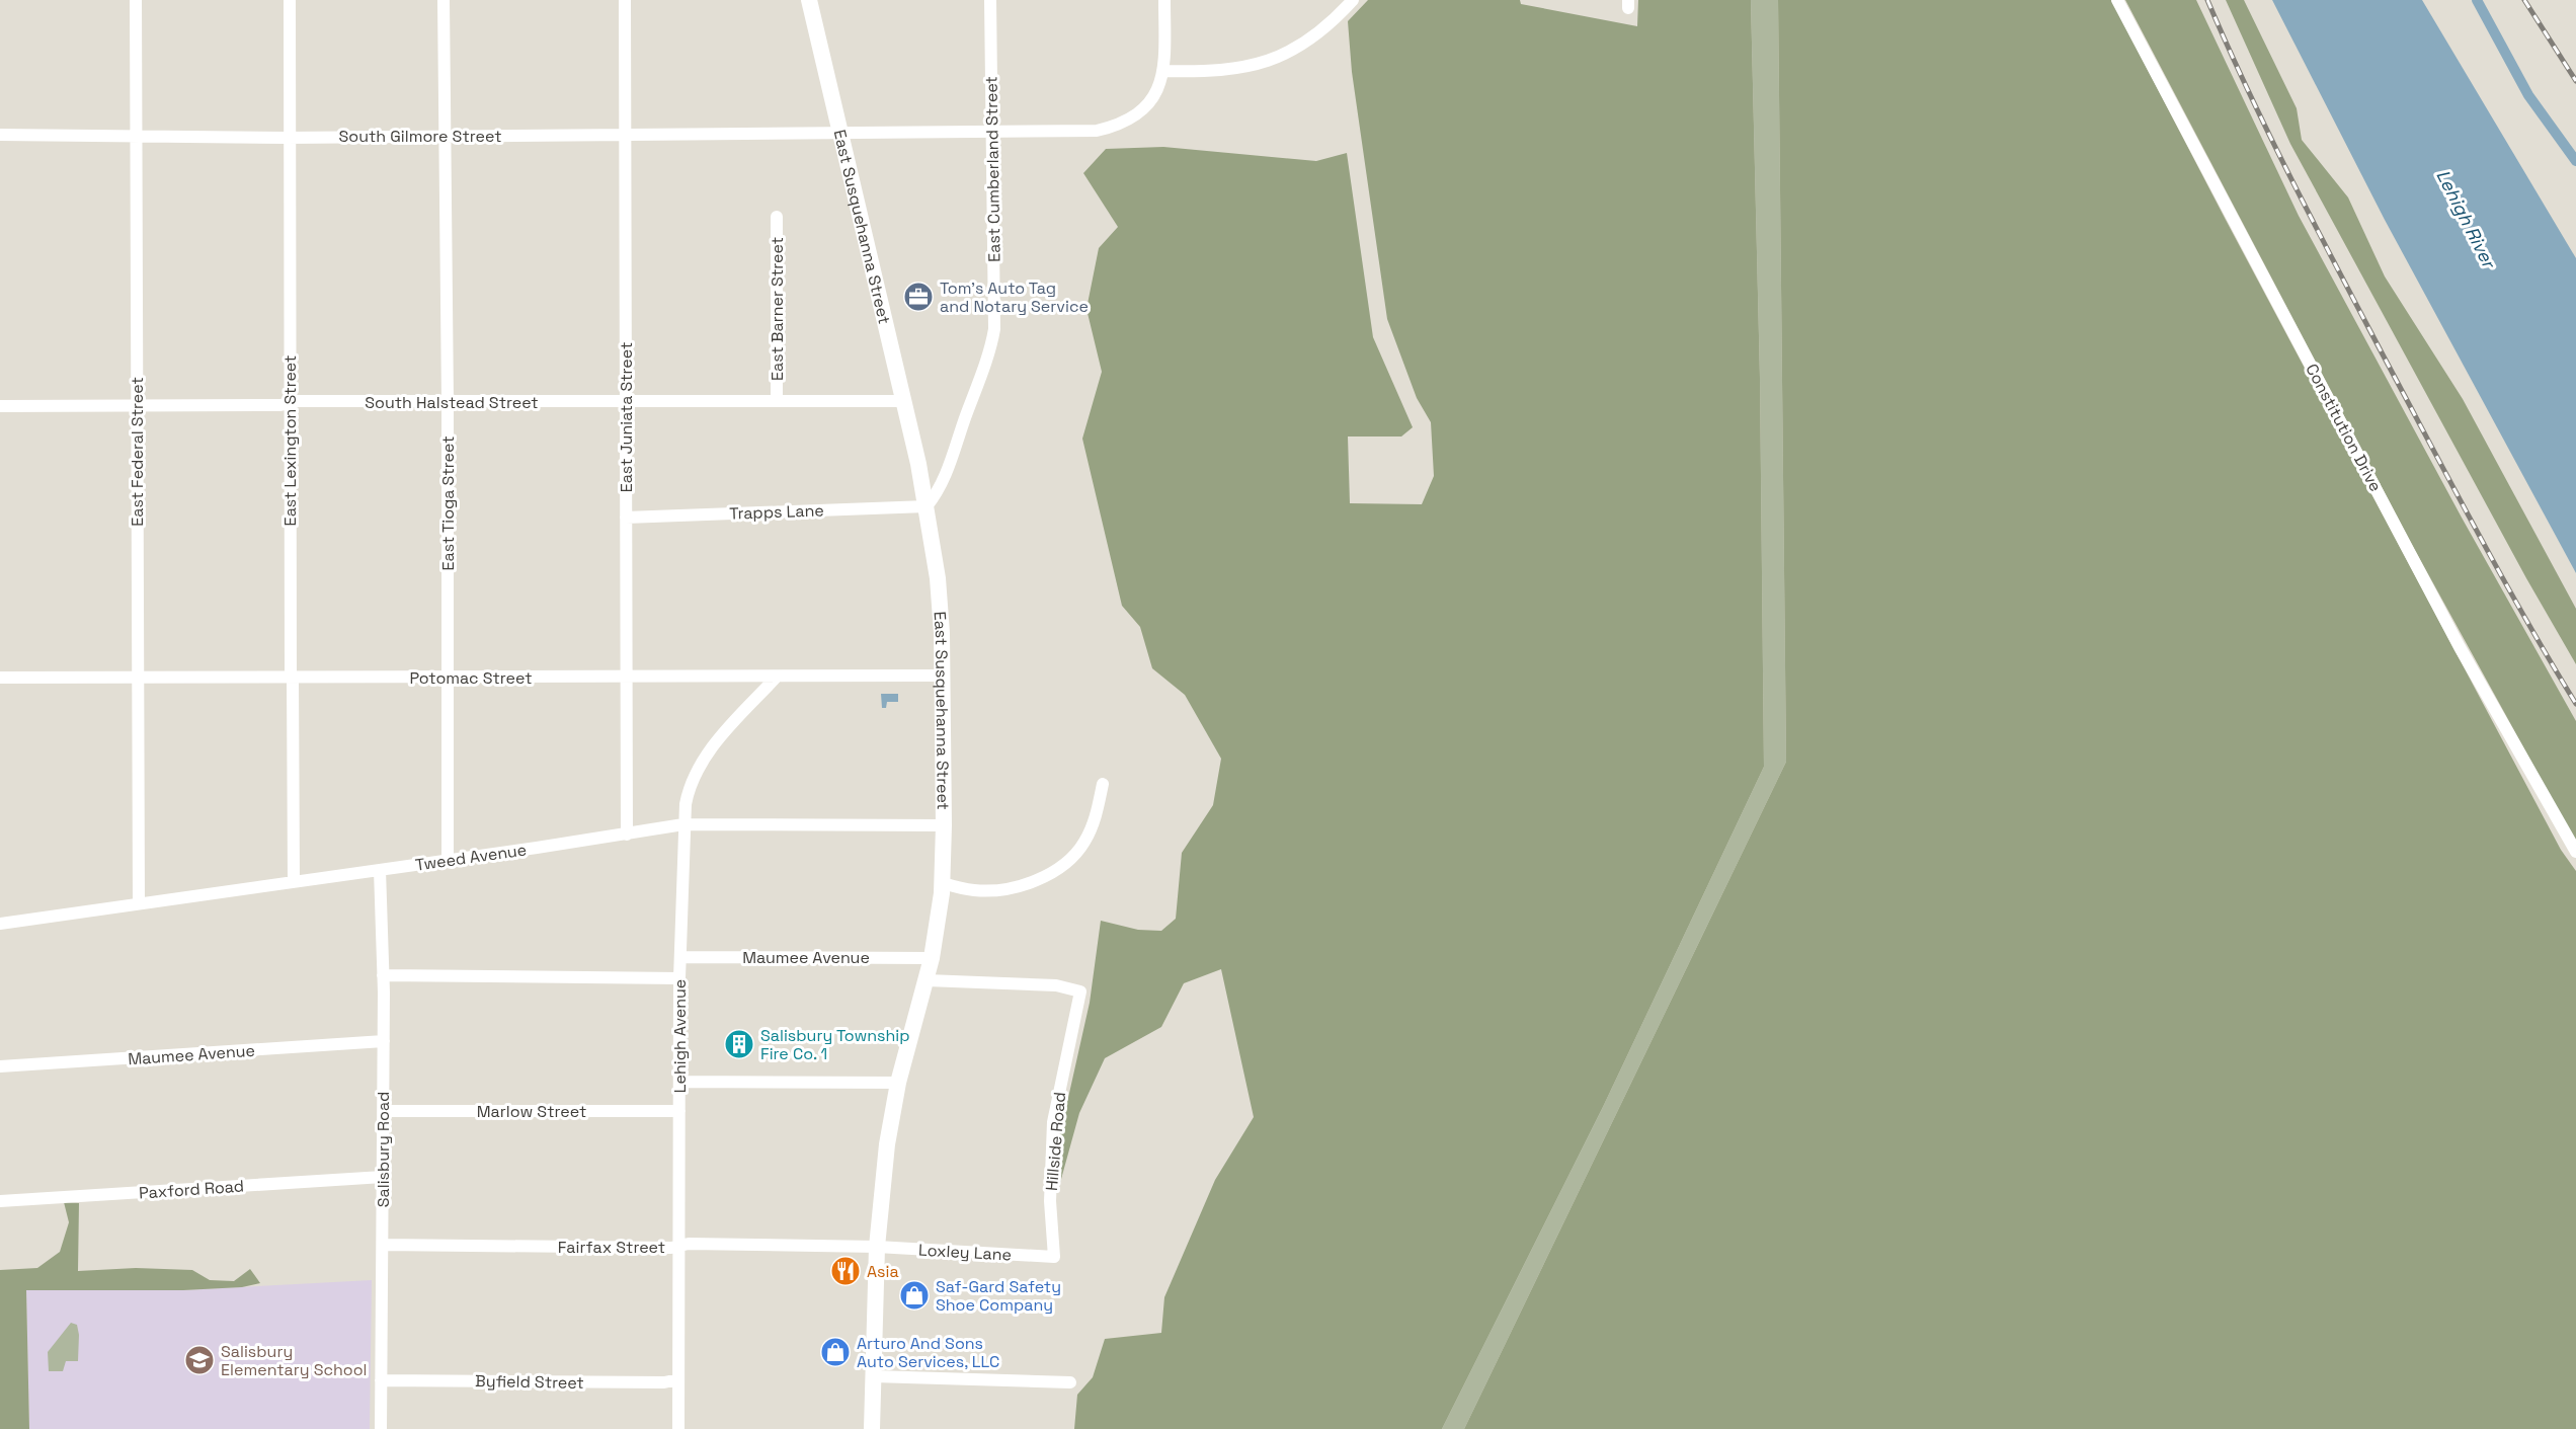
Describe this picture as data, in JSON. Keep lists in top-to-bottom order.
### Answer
{
  "streets": {
    "main road": ["East Susquehanna Street"],
    "street": [
      "South Gilmore Street",
      "East Cumberland Street",
      "East Barner Street",
      "South Halstead Street",
      "East Juniata Street",
      "Constitution Drive",
      "East Lexington Street",
      "East Federal Street",
      "East Tioga Street",
      "Trapps Lane",
      "Potomac Street",
      "Tweed Avenue",
      "Maumee Avenue",
      "Lehigh Avenue",
      "Marlow Street",
      "Hillside Road",
      "Salisbury Road",
      "Paxford Road",
      "Fairfax Street",
      "Loxley Lane",
      "Byfield Street"
    ]
  },
  "crossings": [
    ["South Gilmore Street", "East Cumberland Street"],
    ["South Gilmore Street", "East Susquehanna Street"],
    ["South Gilmore Street", "East Juniata Street"],
    ["South Gilmore Street", "East Lexington Street"],
    ["South Gilmore Street", "East Federal Street"],
    ["South Gilmore Street", "East Tioga Street"],
    ["East Cumberland Street", "East Susquehanna Street"],
    ["East Cumberland Street", "Trapps Lane"],
    ["East Susquehanna Street", "South Halstead Street"],
    ["East Susquehanna Street", "Trapps Lane"],
    ["East Susquehanna Street", "Potomac Street"],
    ["East Susquehanna Street", "Tweed Avenue"],
    ["East Susquehanna Street", "Maumee Avenue"],
    ["East Susquehanna Street", "Hillside Road"],
    ["East Susquehanna Street", "Fairfax Street"],
    ["East Susquehanna Street", "Loxley Lane"],
    ["East Barner Street", "South Halstead Street"],
    ["South Halstead Street", "East Juniata Street"],
    ["South Halstead Street", "East Lexington Street"],
    ["South Halstead Street", "East Federal Street"],
    ["South Halstead Street", "East Tioga Street"],
    ["East Juniata Street", "Trapps Lane"],
    ["East Juniata Street", "Potomac Street"],
    ["East Juniata Street", "Tweed Avenue"],
    ["East Lexington Street", "Potomac Street"],
    ["East Lexington Street", "Tweed Avenue"],
    ["East Federal Street", "Potomac Street"],
    ["East Federal Street", "Tweed Avenue"],
    ["East Tioga Street", "Potomac Street"],
    ["East Tioga Street", "Tweed Avenue"],
    ["Potomac Street", "Lehigh Avenue"],
    ["Tweed Avenue", "Lehigh Avenue"],
    ["Tweed Avenue", "Salisbury Road"],
    ["Maumee Avenue", "Lehigh Avenue"],
    ["Maumee Avenue", "Salisbury Road"],
    ["Lehigh Avenue", "Marlow Street"],
    ["Lehigh Avenue", "Fairfax Street"],
    ["Lehigh Avenue", "Byfield Street"],
    ["Marlow Street", "Salisbury Road"],
    ["Hillside Road", "Loxley Lane"],
    ["Salisbury Road", "Paxford Road"],
    ["Salisbury Road", "Fairfax Street"],
    ["Salisbury Road", "Byfield Street"],
    ["Fairfax Street", "Loxley Lane"]
  ],
  "water": ["Lehigh River"],
  "places": {
    "office": ["Tom's Auto Tag and Notary Service"],
    "building": ["Salisbury Township Fire Co. 1"],
    "restaurant": ["Asia"],
    "shop": ["Saf-Gard Safety Shoe Company", "Arturo And Sons Auto Services, LLC"],
    "school or university": ["Salisbury Elementary School"]
  }
}
